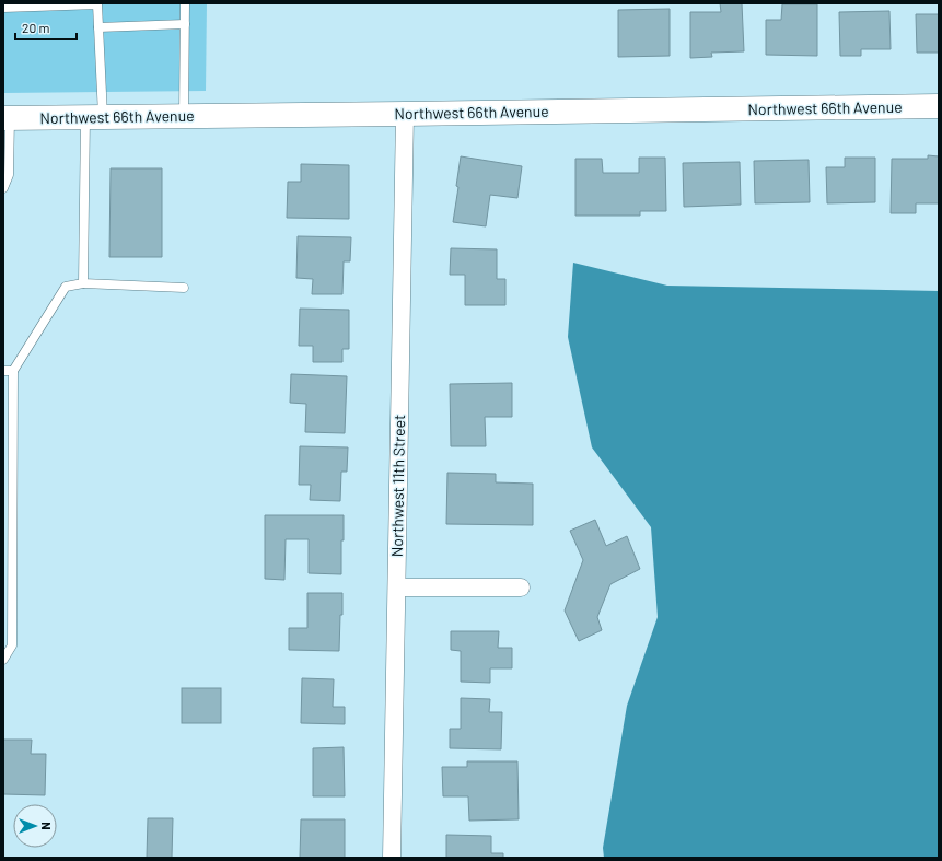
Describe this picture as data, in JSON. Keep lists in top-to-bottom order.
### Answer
{
  "streets": {
    "street": ["Northwest 66th Avenue", "Northwest 11th Street"]
  },
  "crossings": [
    ["Northwest 66th Avenue", "Northwest 11th Street"]
  ],
  "scale_bar": "20 m",
  "north": "right"
}
